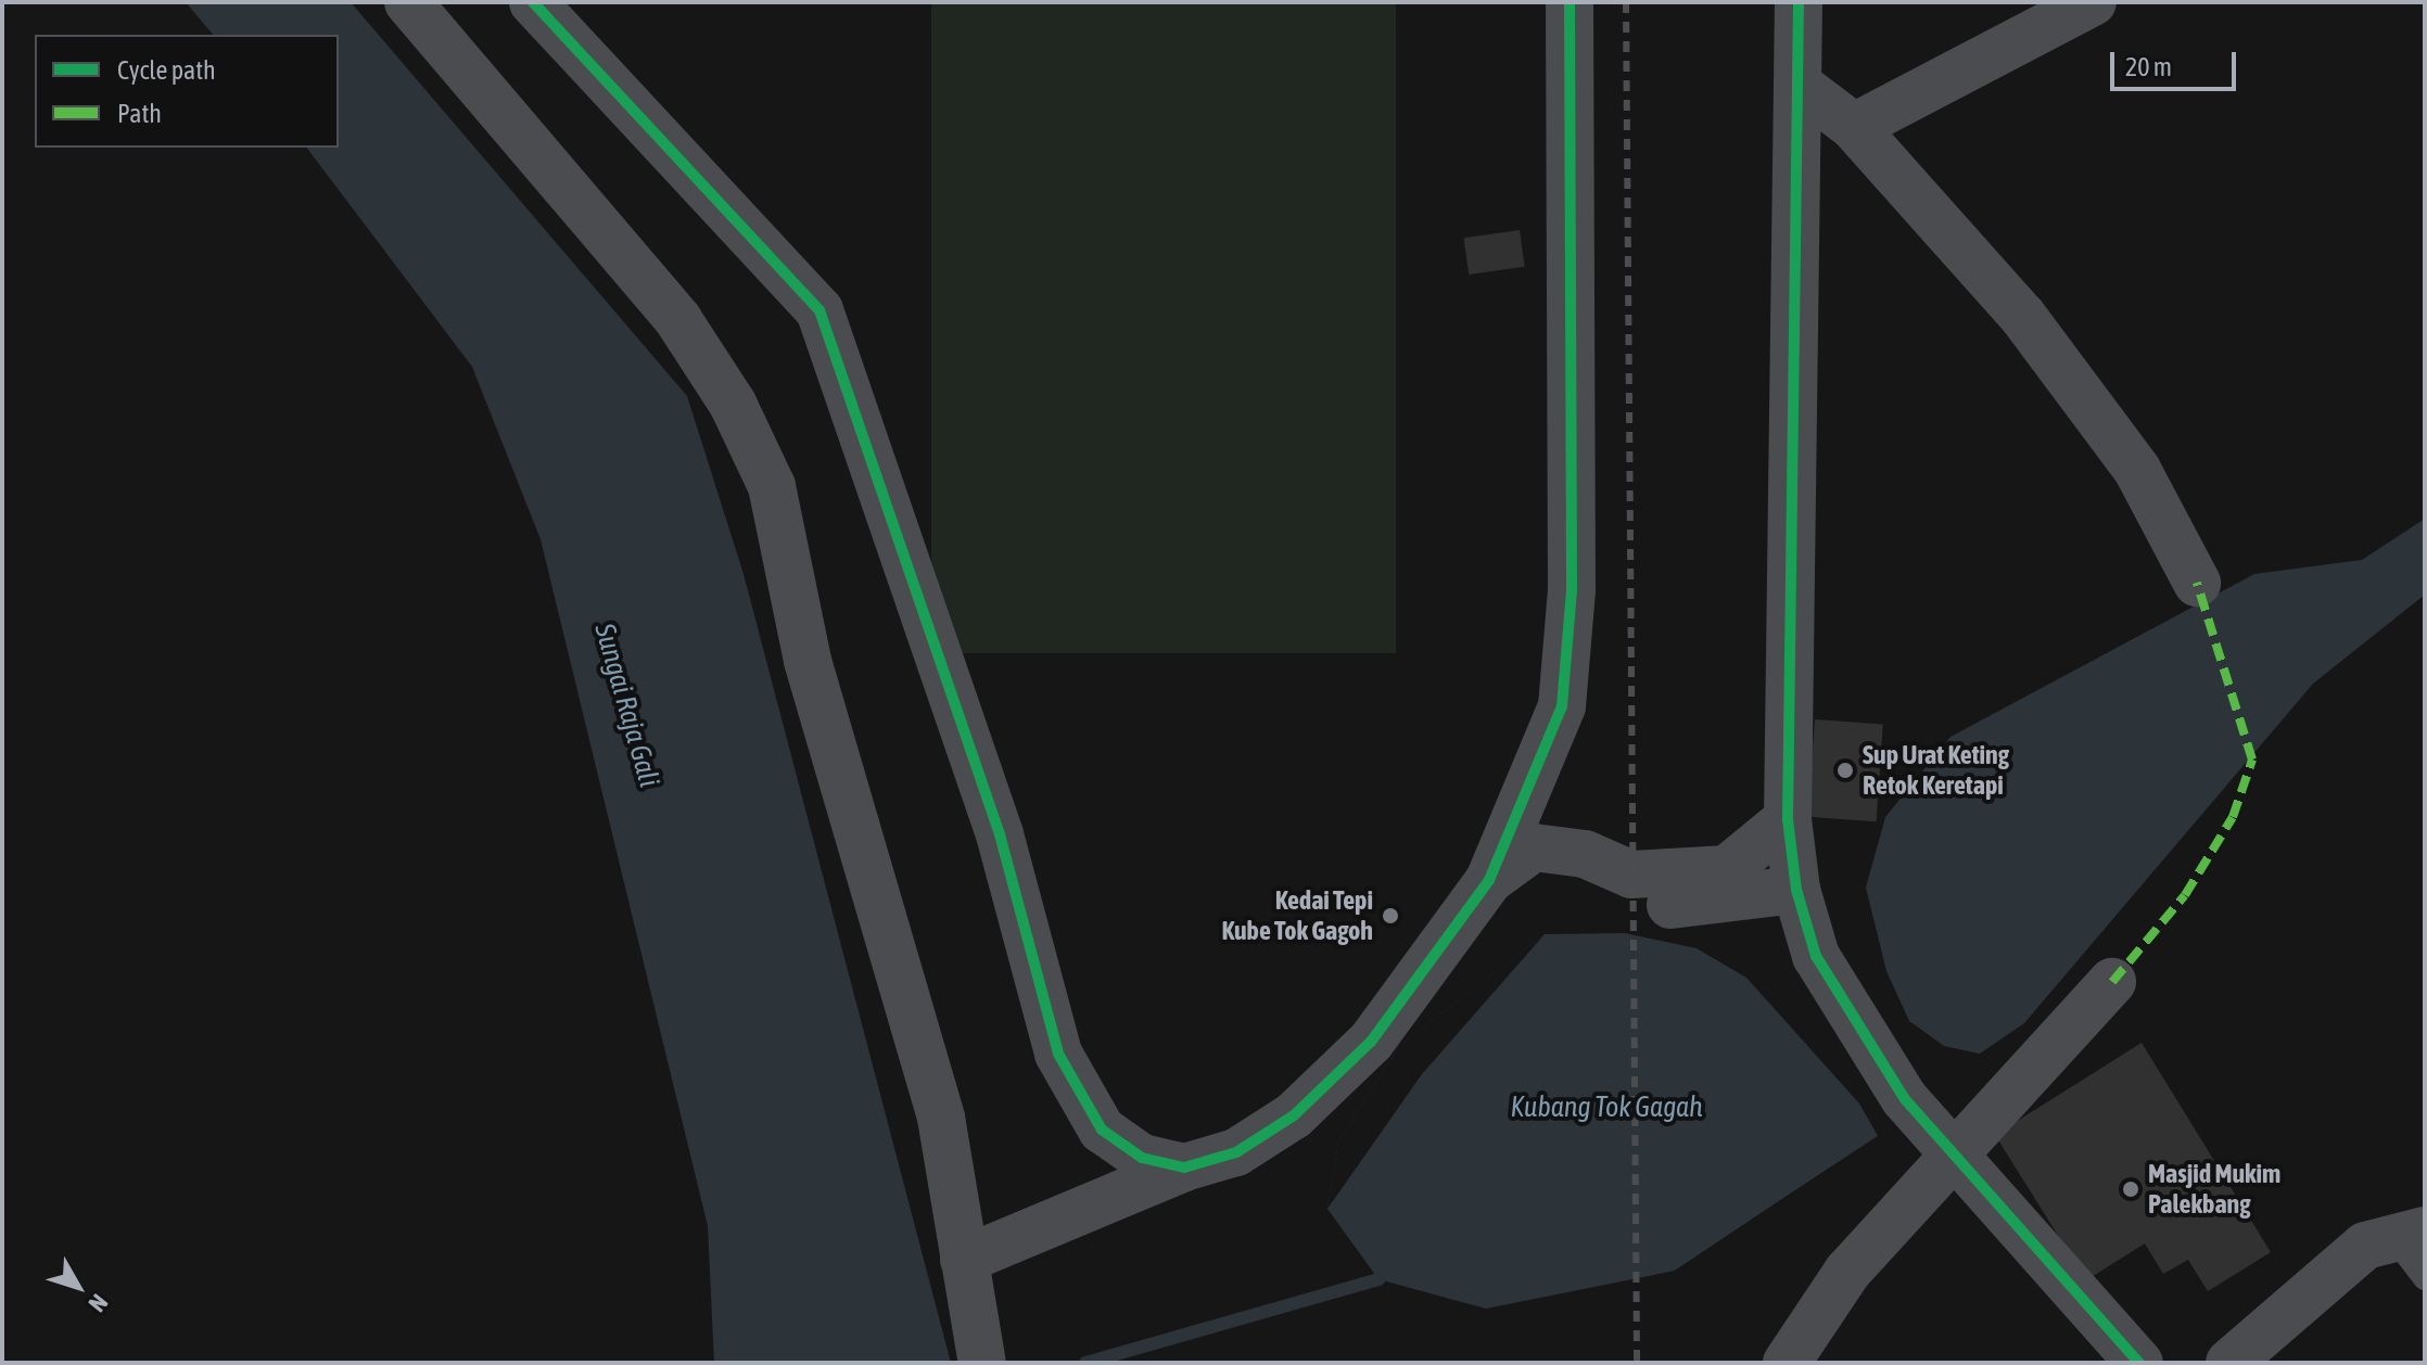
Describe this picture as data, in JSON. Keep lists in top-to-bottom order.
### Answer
{
  "water": ["Sungai Raja Gali", "Kubang Tok Gagah"],
  "places": ["Sup Urat Keting Retok Keretapi", "Kedai Tepi Kube Tok Gagoh", "Masjid Mukim Palekbang"],
  "legend": ["Cycle path", "Path"],
  "scale_bar": "20 m",
  "north": "bottom right"
}
